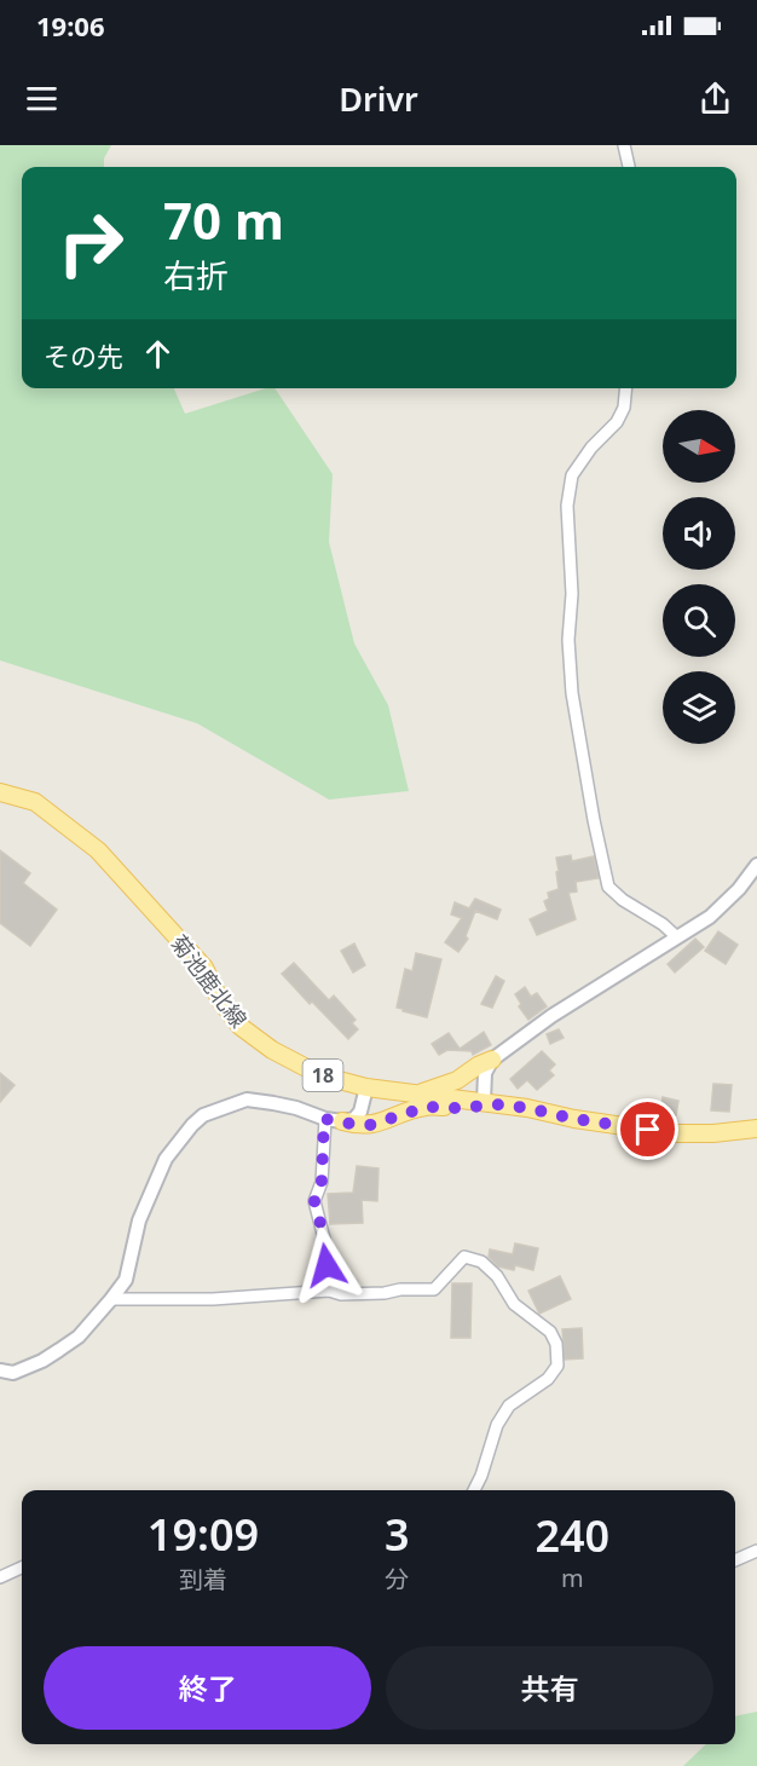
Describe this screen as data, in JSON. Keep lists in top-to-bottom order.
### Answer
{
  "streets": {
    "main road": ["菊池鹿北線", "18"]
  },
  "north": "right",
  "page": {
    "status": "19:06",
    "header": "Drivr",
    "turn": ["70 m", "右折"],
    "then": "その先",
    "eta": [
      "19:09",
      "到着",
      "3",
      "分",
      "240",
      "m"
    ],
    "buttons": ["終了", "共有"]
  }
}
